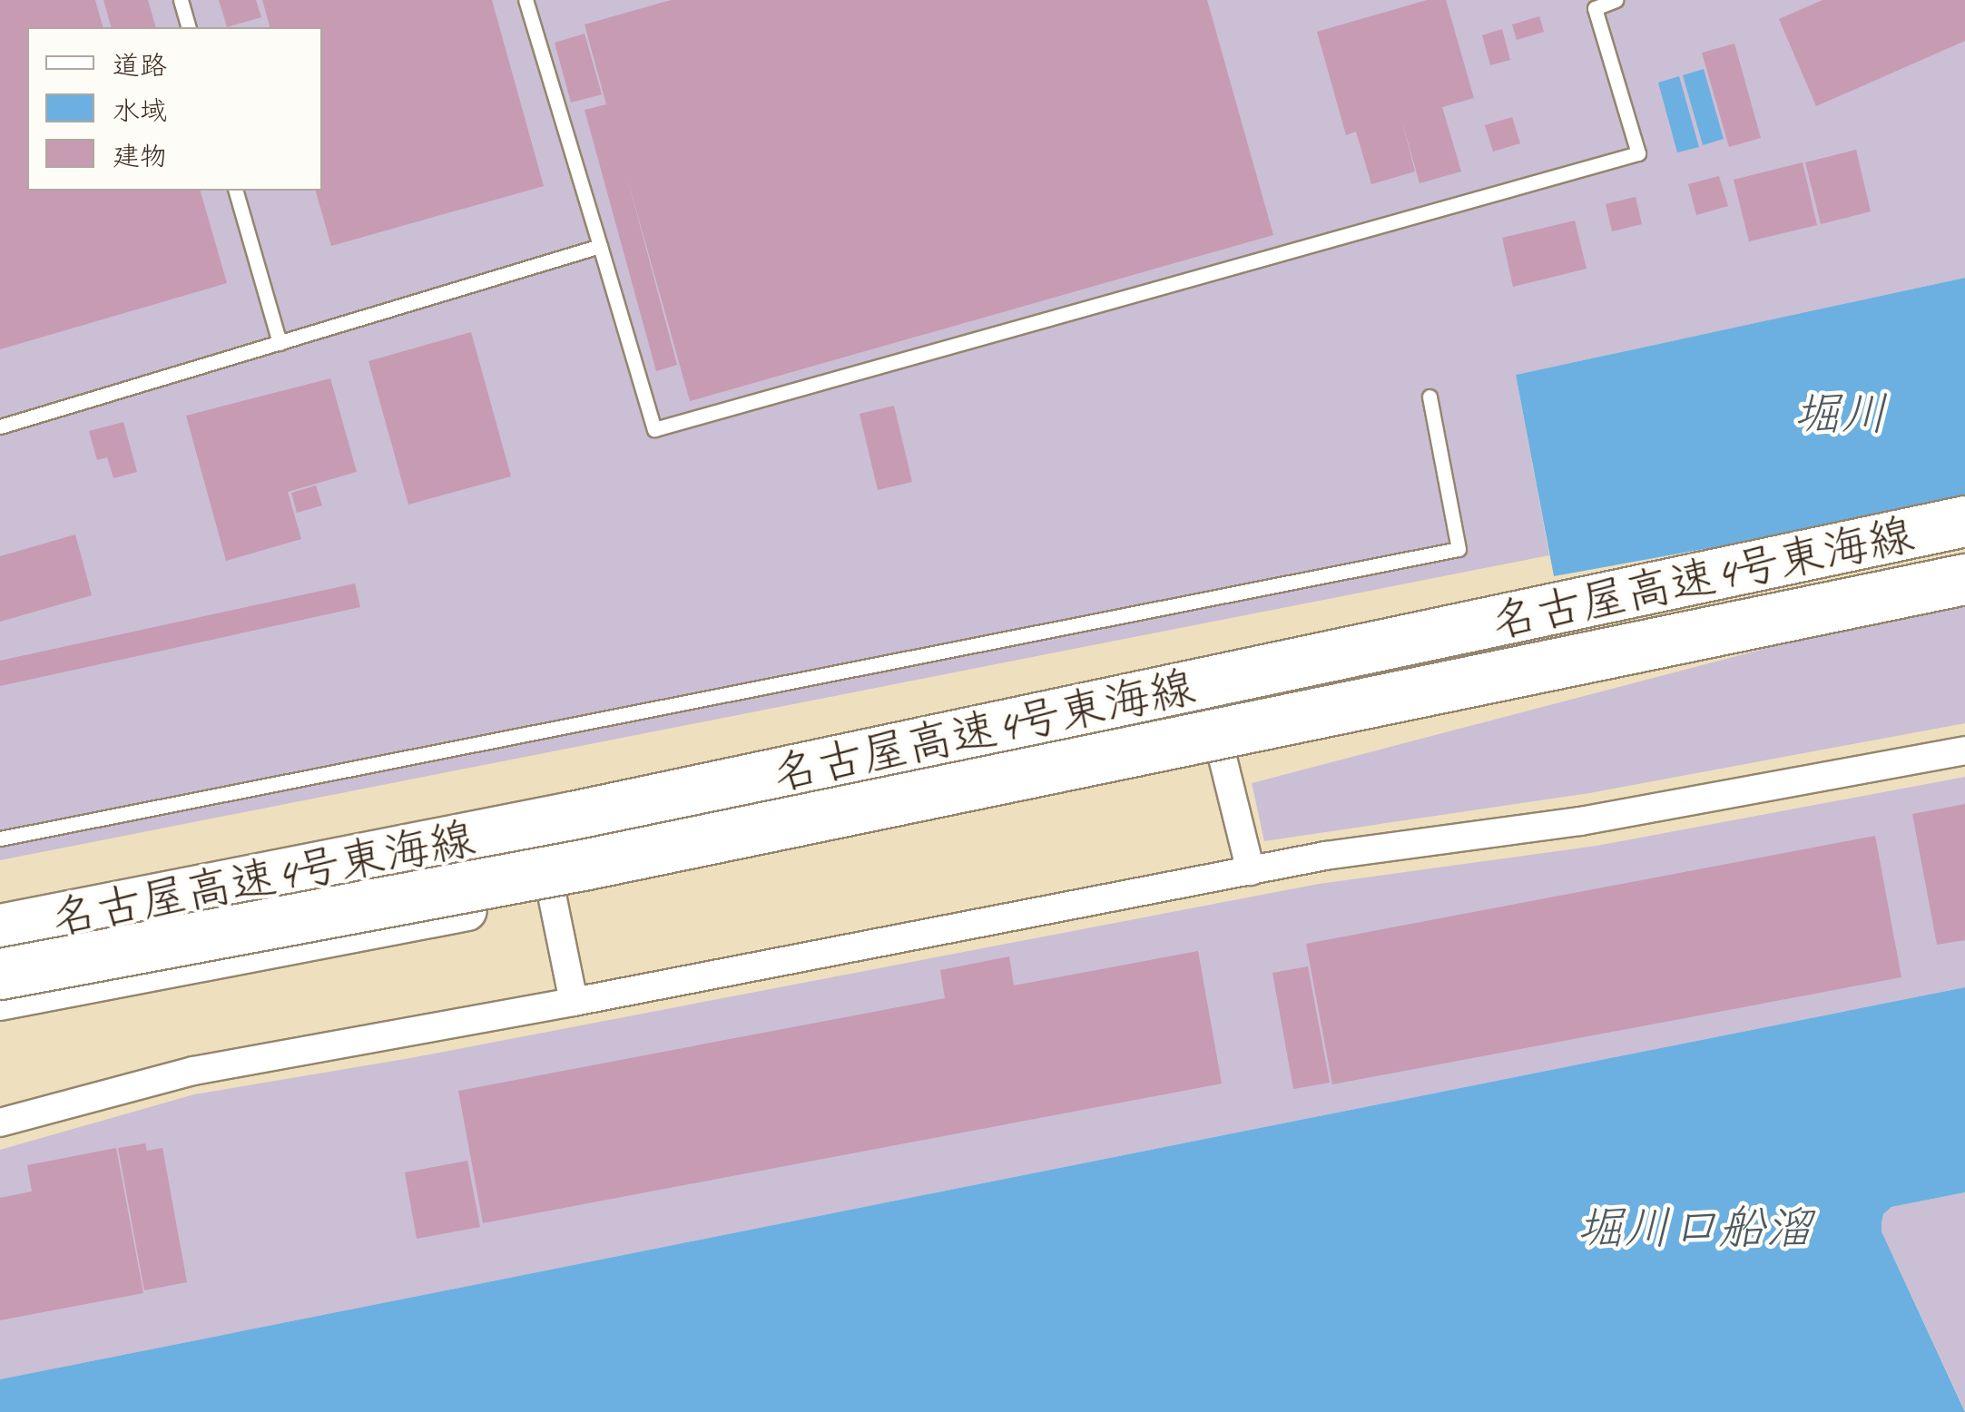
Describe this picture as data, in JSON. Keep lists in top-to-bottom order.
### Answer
{
  "streets": {
    "highway": ["名古屋高速4号東海線"]
  },
  "water": ["堀川", "堀川口船溜"],
  "legend": ["道路", "水域", "建物"]
}
